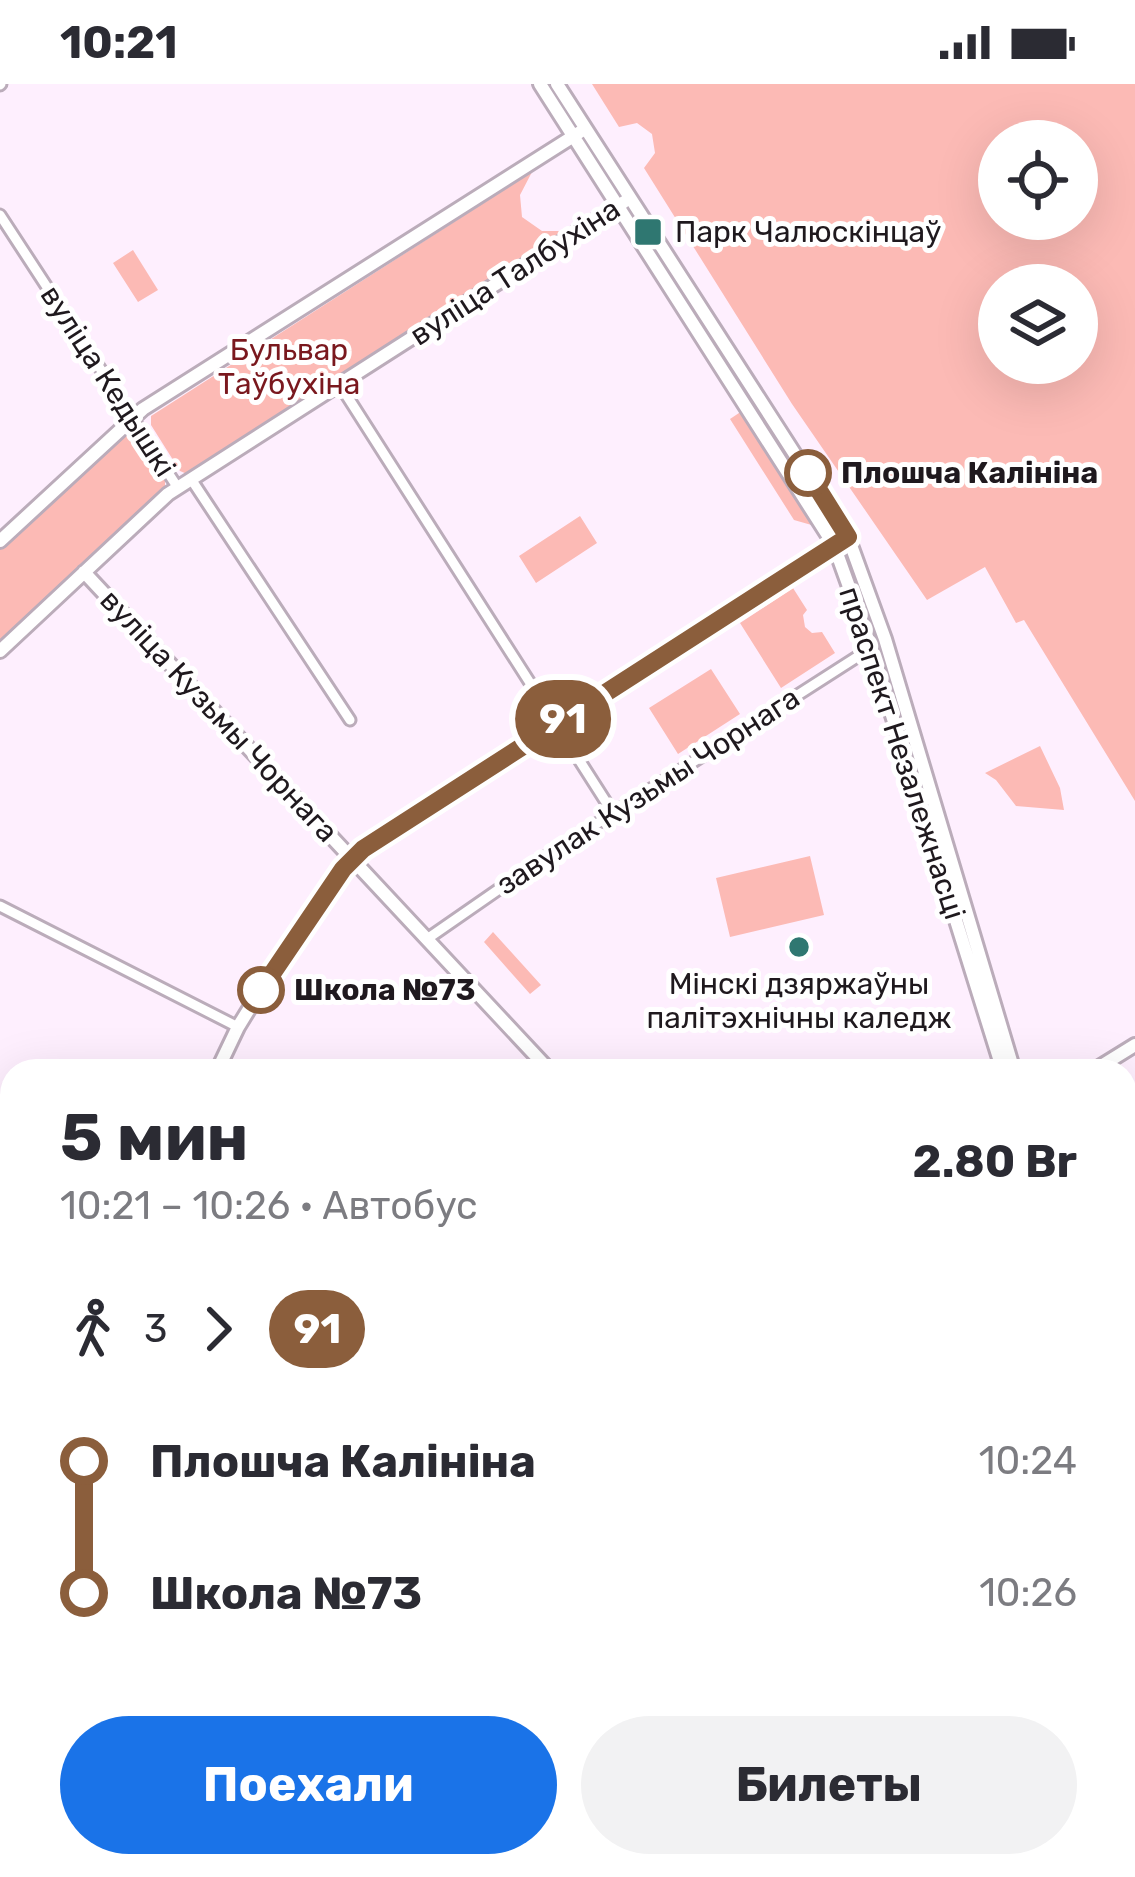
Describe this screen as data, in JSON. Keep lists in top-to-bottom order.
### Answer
{
  "streets": {
    "main road": ["вуліца Талбухіна", "вуліца Кузьмы Чорнага", "праспект Незалежнасці"],
    "street": ["вуліца Кедышкі", "завулак Кузьмы Чорнага"]
  },
  "crossings": [
    ["вуліца Талбухіна", "вуліца Кедышкі"],
    ["вуліца Талбухіна", "вуліца Кузьмы Чорнага"],
    ["вуліца Талбухіна", "праспект Незалежнасці"],
    ["вуліца Кузьмы Чорнага", "завулак Кузьмы Чорнага"],
    ["праспект Незалежнасці", "завулак Кузьмы Чорнага"]
  ],
  "parks": ["Бульвар Таўбухіна"],
  "places": {
    "transit": ["Парк Чалюскінцаў"],
    "other": ["Плошча Калініна", "Мінскі дзяржаўны палітэхнічны каледж", "Школа №73"]
  },
  "lines": ["bus line 91"],
  "page": {
    "status": "10:21",
    "on_map": "91",
    "heading": ["5 мин", "10:21 – 10:26 · Автобус", "2.80 Br"],
    "legs": ["3", "91"],
    "list": [
      {
        "name": "Плошча Калініна",
        "value": "10:24"
      },
      {
        "name": "Школа №73",
        "value": "10:26"
      }
    ],
    "buttons": ["Поехали", "Билеты"]
  }
}
